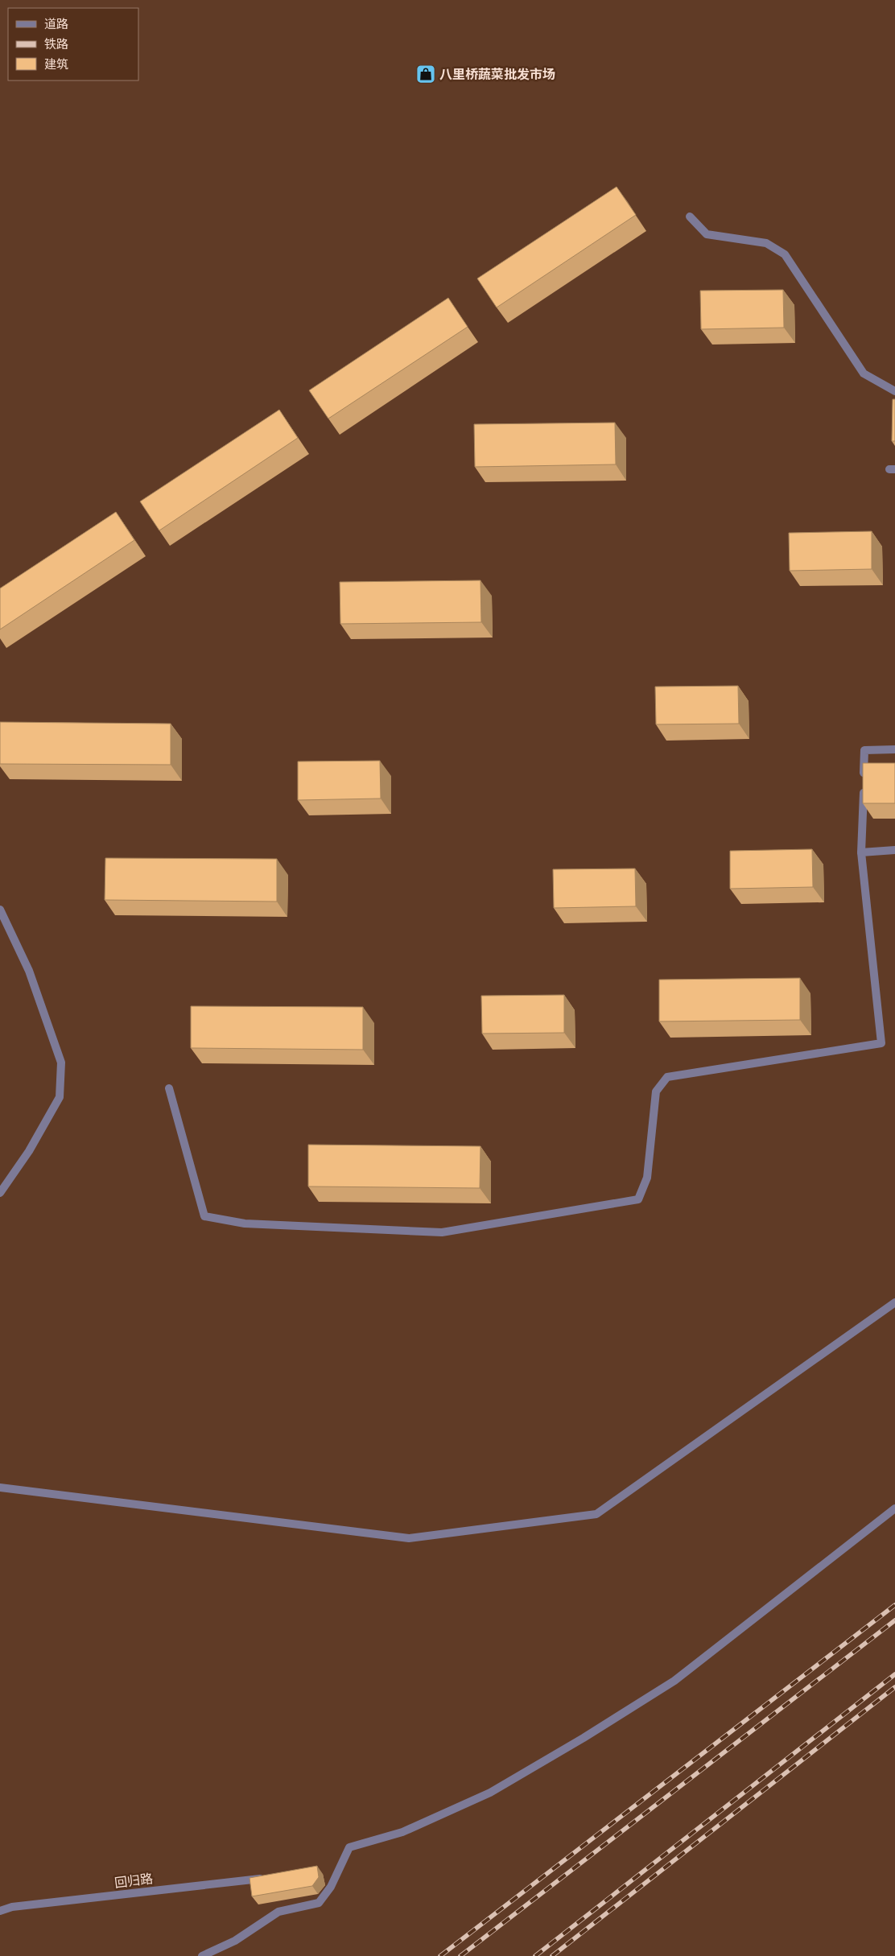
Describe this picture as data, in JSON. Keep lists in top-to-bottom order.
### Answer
{
  "streets": {
    "street": ["回归路"]
  },
  "places": {
    "shop": ["八里桥蔬菜批发市场"]
  },
  "legend": ["道路", "铁路", "建筑"]
}
